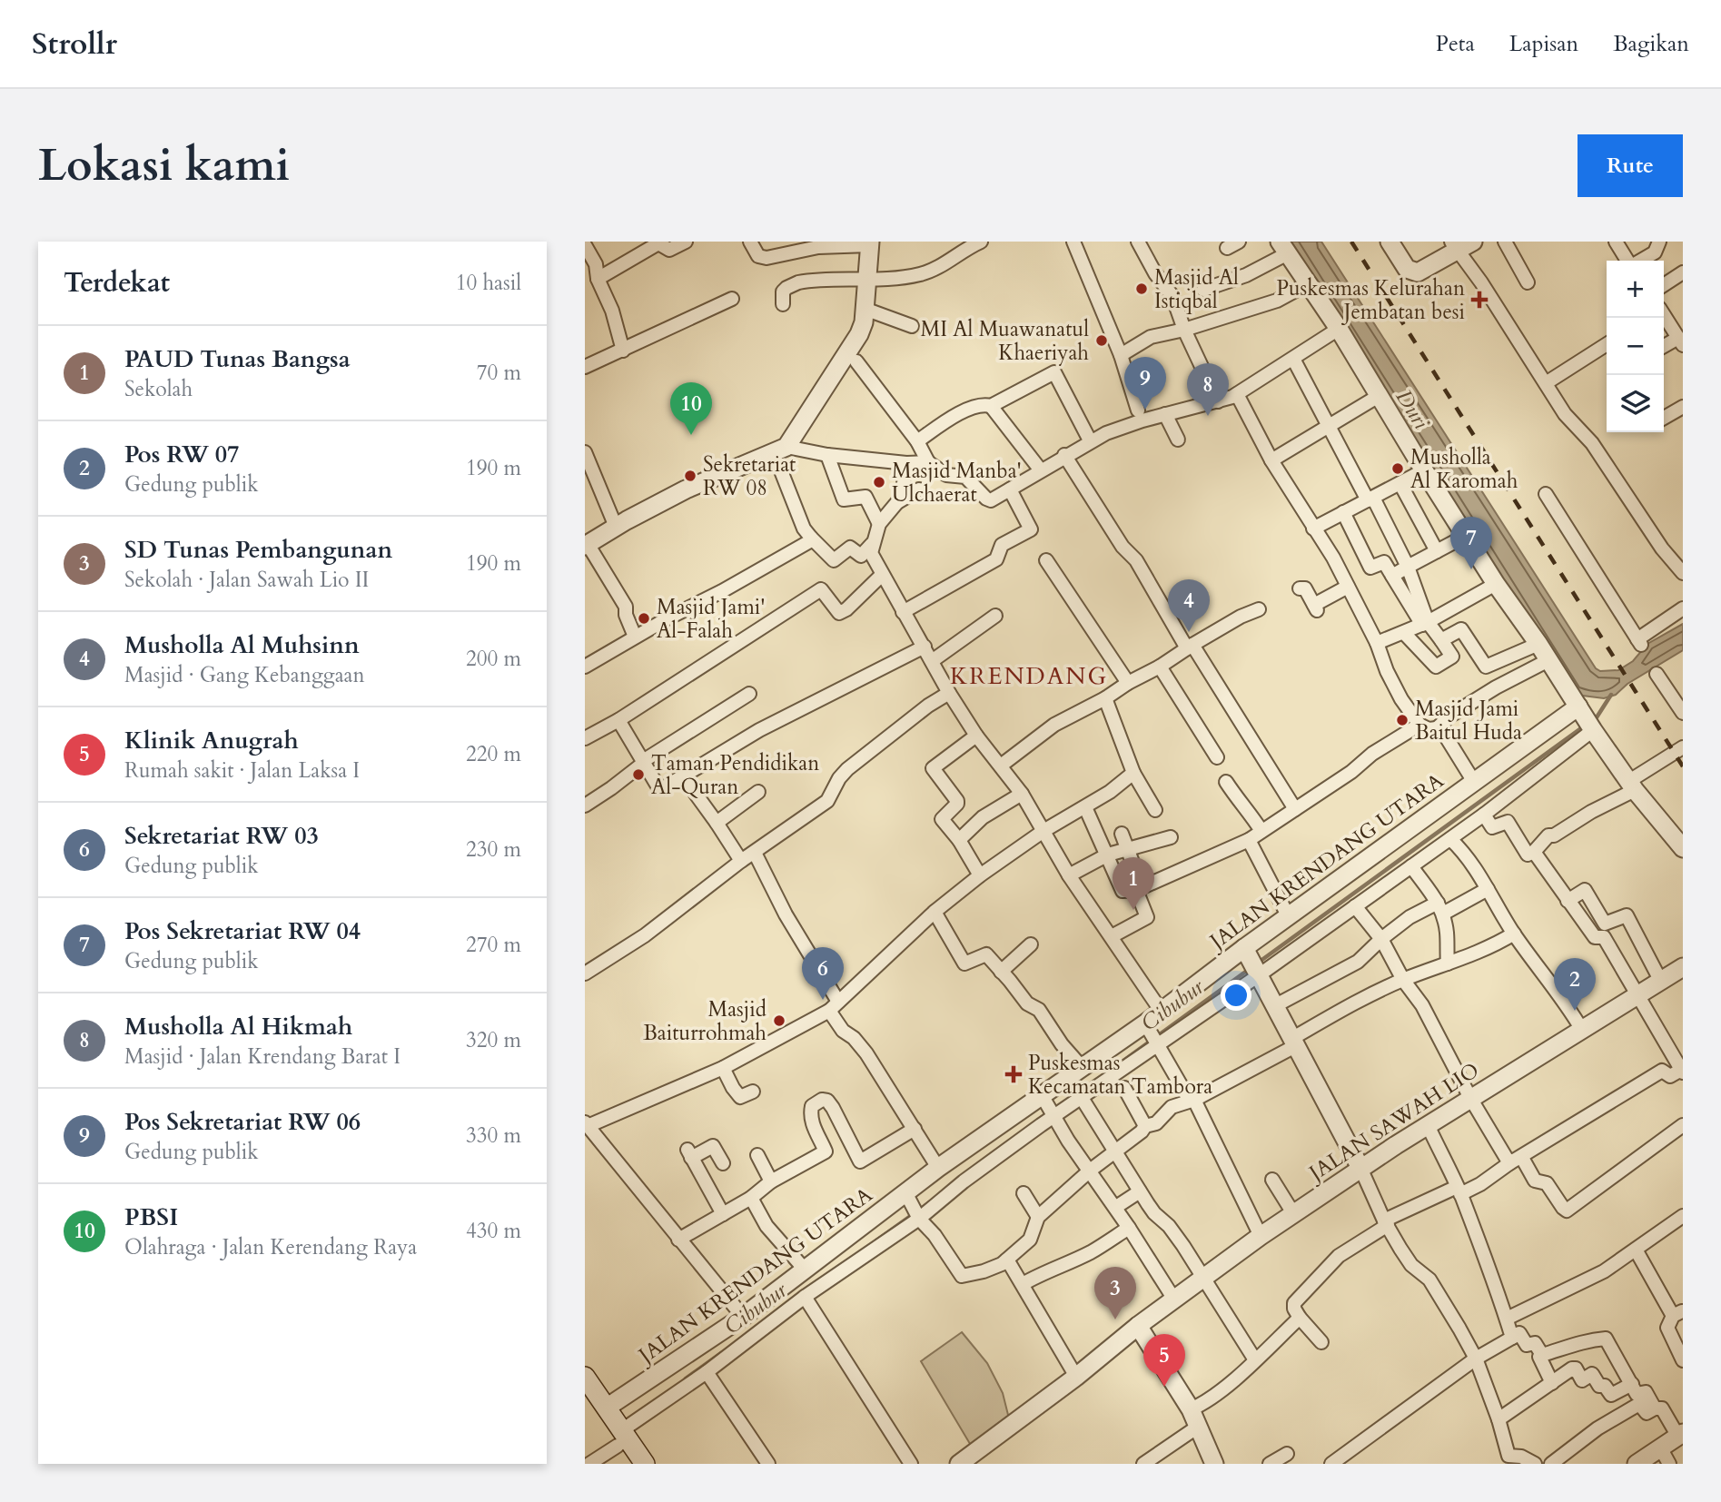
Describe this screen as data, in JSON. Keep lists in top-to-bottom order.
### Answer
{
  "streets": {
    "street": ["JALAN KRENDANG UTARA", "JALAN SAWAH LIO"]
  },
  "districts": ["KRENDANG"],
  "water": ["Duri", "Cibubur"],
  "places": {
    "other": [
      "Masjid Al Istiqbal",
      "MI Al Muawanatul Khaeriyah",
      "Musholla Al Karomah",
      "Sekretariat RW 08",
      "Masjid Manba' Ulchaerat",
      "Masjid Jami' Al-Falah",
      "Masjid Jami Baitul Huda",
      "Taman Pendidikan Al-Quran",
      "Masjid Baiturrohmah"
    ],
    "health": ["Puskesmas Kelurahan Jembatan besi", "Puskesmas Kecamatan Tambora"]
  },
  "page": {
    "header": "Strollr",
    "nav": ["Peta", "Lapisan", "Bagikan"],
    "buttons": "Rute",
    "title": "Lokasi kami",
    "heading": ["Terdekat", "10 hasil"],
    "map_buttons": ["+", "−"],
    "list": [
      {
        "mark": "1",
        "name": "PAUD Tunas Bangsa",
        "note": "Sekolah",
        "value": "70 m"
      },
      {
        "mark": "2",
        "name": "Pos RW 07",
        "note": "Gedung publik",
        "value": "190 m"
      },
      {
        "mark": "3",
        "name": "SD Tunas Pembangunan",
        "note": "Sekolah · Jalan Sawah Lio II",
        "value": "190 m"
      },
      {
        "mark": "4",
        "name": "Musholla Al Muhsinn",
        "note": "Masjid · Gang Kebanggaan",
        "value": "200 m"
      },
      {
        "mark": "5",
        "name": "Klinik Anugrah",
        "note": "Rumah sakit · Jalan Laksa I",
        "value": "220 m"
      },
      {
        "mark": "6",
        "name": "Sekretariat RW 03",
        "note": "Gedung publik",
        "value": "230 m"
      },
      {
        "mark": "7",
        "name": "Pos Sekretariat RW 04",
        "note": "Gedung publik",
        "value": "270 m"
      },
      {
        "mark": "8",
        "name": "Musholla Al Hikmah",
        "note": "Masjid · Jalan Krendang Barat I",
        "value": "320 m"
      },
      {
        "mark": "9",
        "name": "Pos Sekretariat RW 06",
        "note": "Gedung publik",
        "value": "330 m"
      },
      {
        "mark": "10",
        "name": "PBSI",
        "note": "Olahraga · Jalan Kerendang Raya",
        "value": "430 m"
      }
    ],
    "pins": [
      "9",
      "8",
      "10",
      "7",
      "4",
      "1",
      "6",
      "2",
      "3",
      "5"
    ]
  }
}
